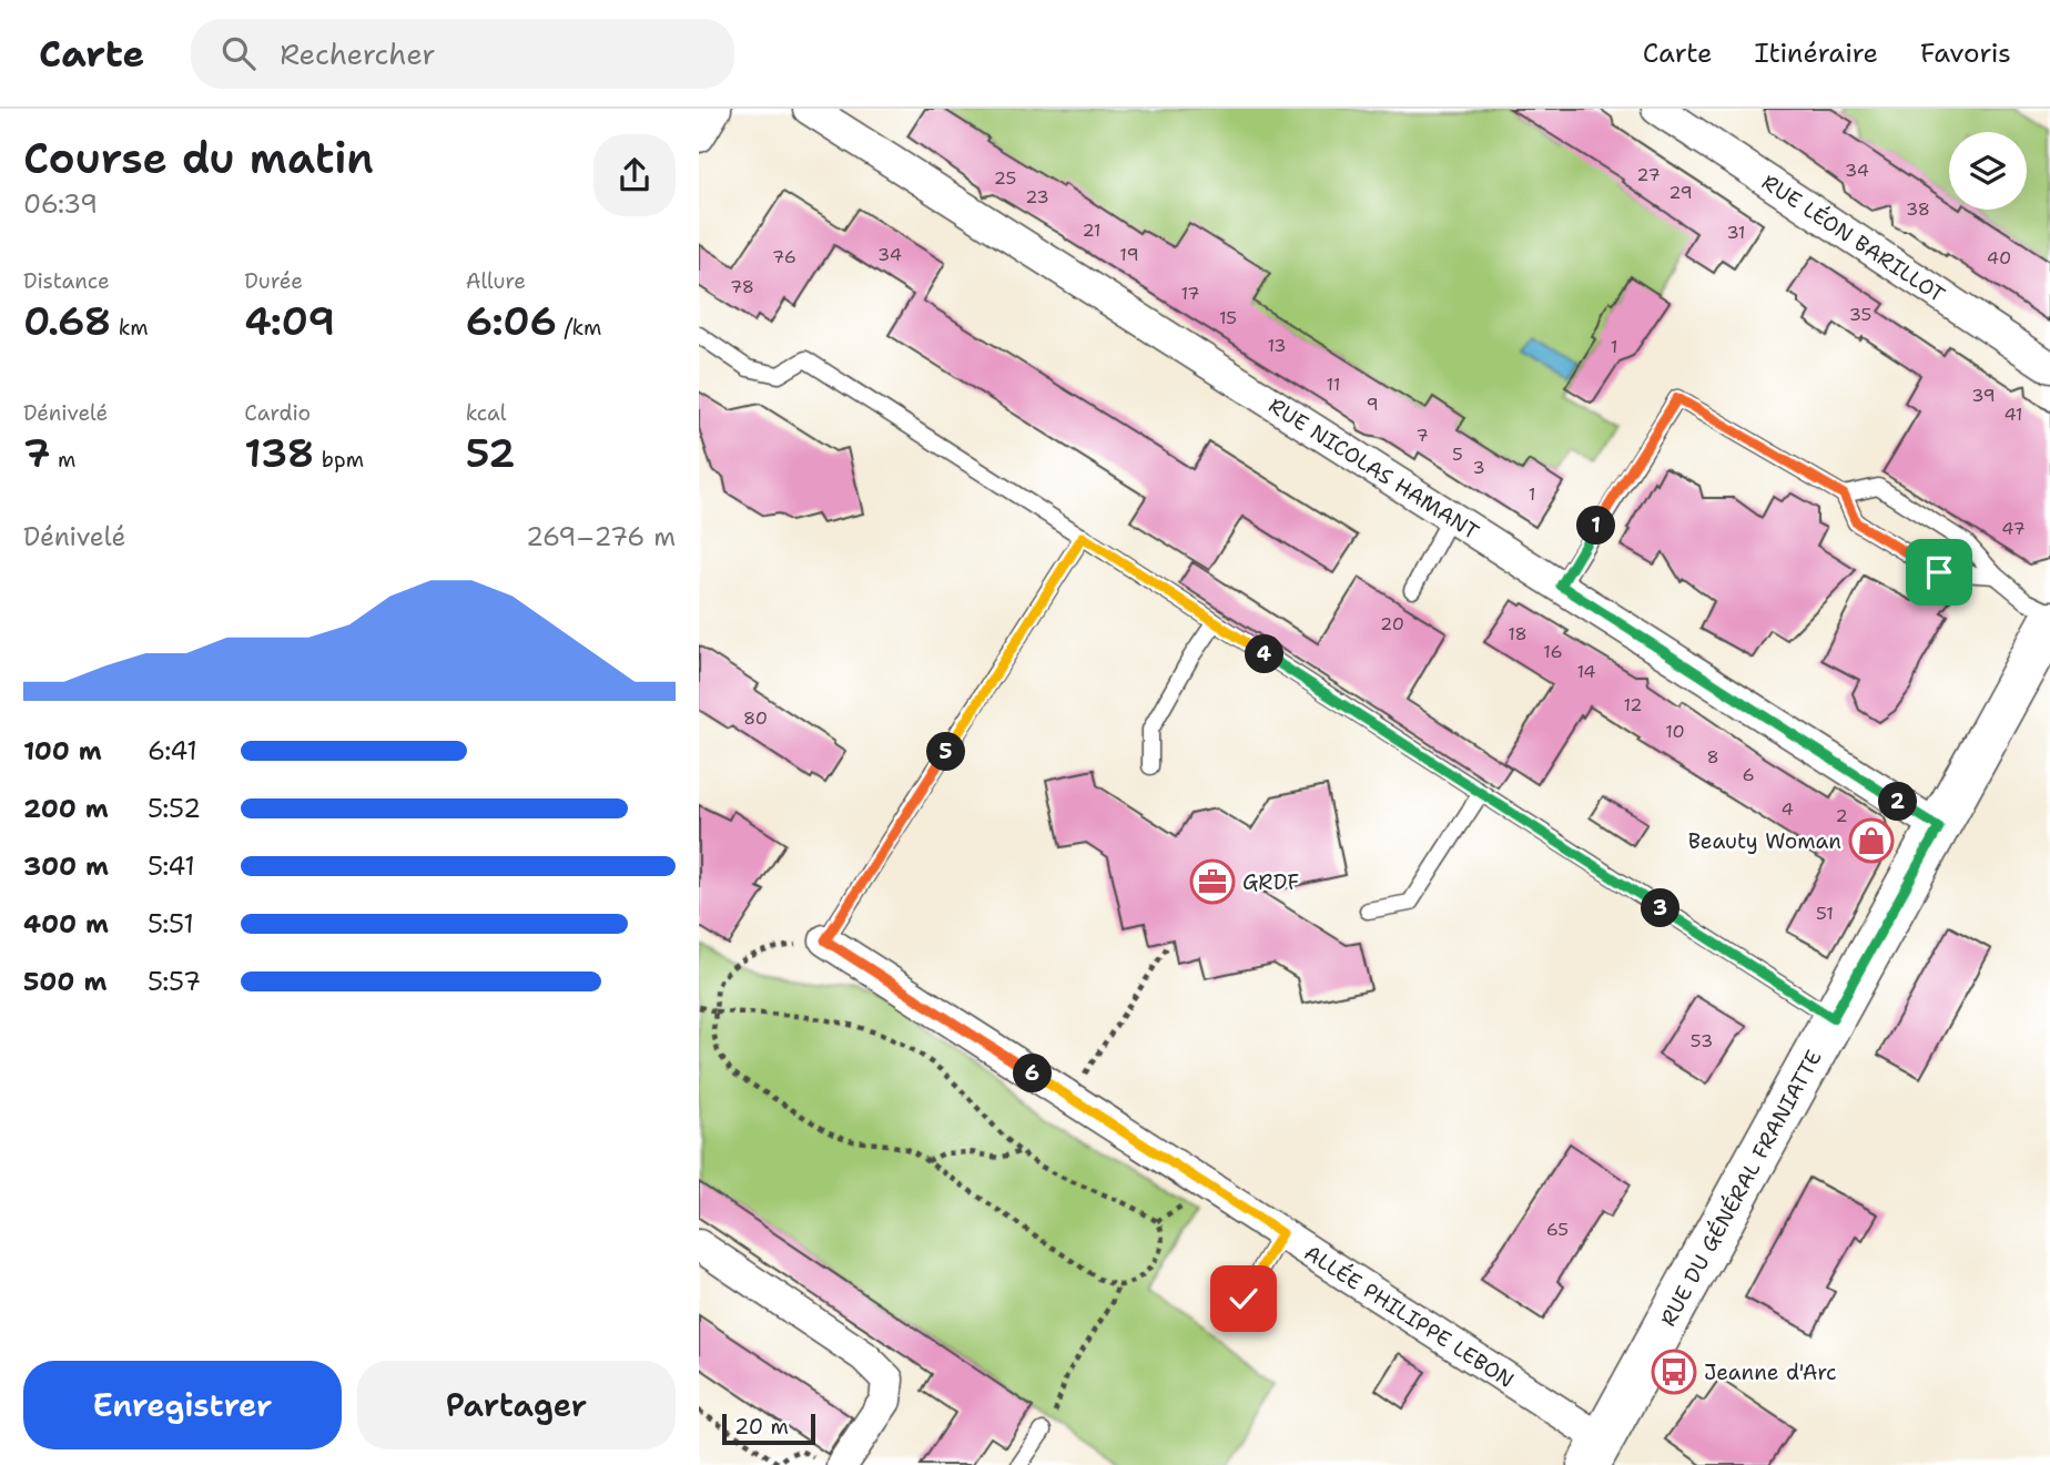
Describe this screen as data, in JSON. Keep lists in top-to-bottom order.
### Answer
{
  "streets": {
    "main road": ["RUE DU GÉNÉRAL FRANIATTE"],
    "street": ["RUE LÉON BARILLOT", "RUE NICOLAS HAMANT", "ALLÉE PHILIPPE LEBON"]
  },
  "crossings": [
    ["RUE NICOLAS HAMANT", "RUE DU GÉNÉRAL FRANIATTE"],
    ["RUE DU GÉNÉRAL FRANIATTE", "ALLÉE PHILIPPE LEBON"]
  ],
  "places": {
    "shop": ["Beauty Woman"],
    "office": ["GRDF"],
    "bus stop": ["Jeanne d'Arc"]
  },
  "house_numbers": [
    "34",
    "27",
    "25",
    "29",
    "23",
    "38",
    "21",
    "31",
    "34",
    "19",
    "76",
    "40",
    "78",
    "17",
    "35",
    "15",
    "13",
    "1",
    "11",
    "39",
    "9",
    "41",
    "7",
    "5",
    "3",
    "1",
    "47",
    "20",
    "18",
    "16",
    "14",
    "12",
    "80",
    "10",
    "8",
    "6",
    "4",
    "2",
    "51",
    "53",
    "65"
  ],
  "scale_bar": "20 m",
  "page": {
    "header": "Carte",
    "search": "Rechercher",
    "nav": ["Carte", "Itinéraire", "Favoris"],
    "heading": ["Course du matin", "06:39"],
    "stats": [
      ["Distance", "0.68 km"],
      ["Durée", "4:09"],
      ["Allure", "6:06 /km"],
      ["Dénivelé", "7 m"],
      ["Cardio", "138 bpm"],
      ["kcal", "52"]
    ],
    "chart": ["Dénivelé", "269–276 m"],
    "pins": [
      "1",
      "4",
      "5",
      "2",
      "3",
      "6"
    ],
    "list": [
      {
        "name": "100 m",
        "note": "6:41"
      },
      {
        "name": "200 m",
        "note": "5:52"
      },
      {
        "name": "300 m",
        "note": "5:41"
      },
      {
        "name": "400 m",
        "note": "5:51"
      },
      {
        "name": "500 m",
        "note": "5:57"
      }
    ],
    "buttons": ["Enregistrer", "Partager"],
    "scale": "20 m"
  }
}
